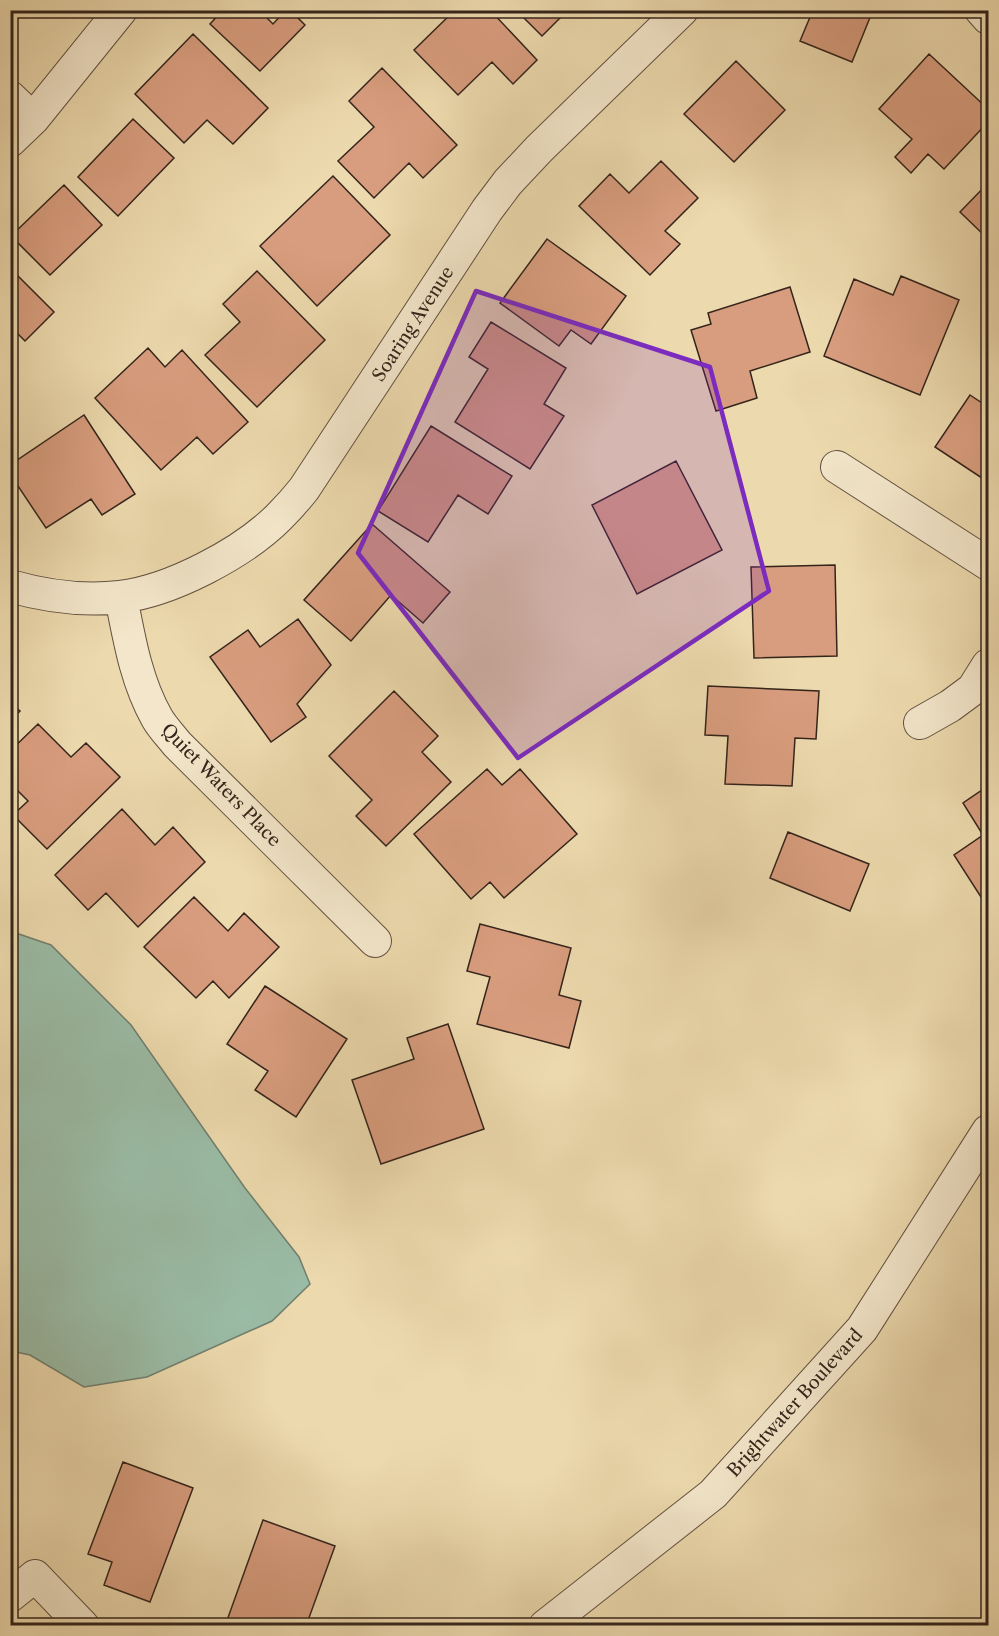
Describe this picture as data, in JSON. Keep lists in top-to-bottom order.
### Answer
{
  "streets": {
    "street": ["Soaring Avenue", "Quiet Waters Place", "Brightwater Boulevard"]
  },
  "crossings": [
    ["Soaring Avenue", "Quiet Waters Place"]
  ]
}
